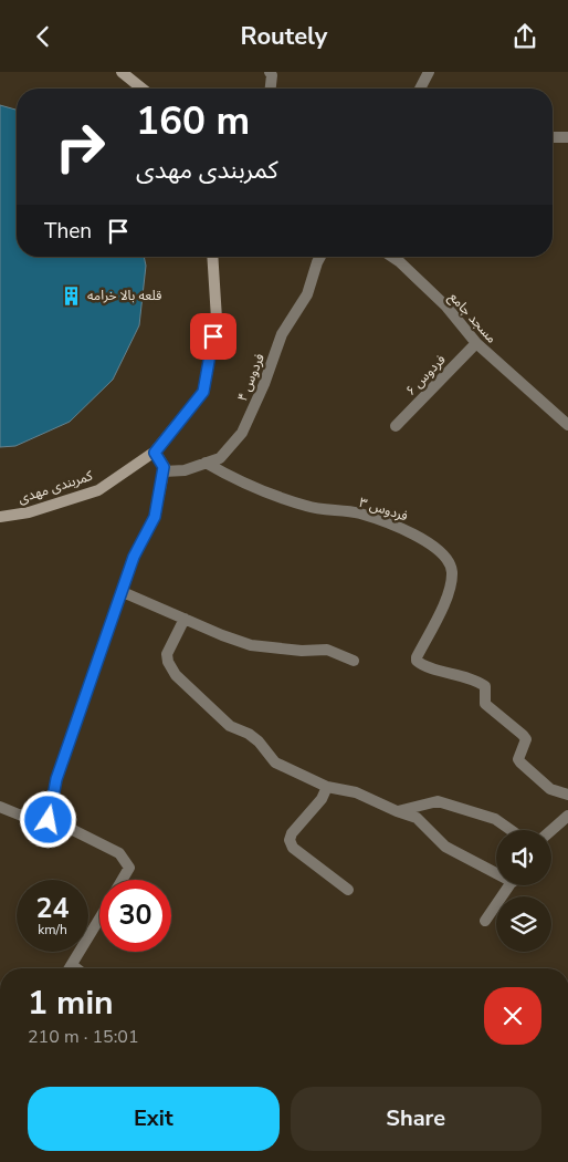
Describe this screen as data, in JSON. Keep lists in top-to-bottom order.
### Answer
{
  "streets": {
    "street": [
      "مسجد جامع",
      "فردوس ۶",
      "فردوس ۴",
      "کمربندی مهدی",
      "فردوس ۳"
    ]
  },
  "crossings": [
    ["مسجد جامع", "فردوس ۶"],
    ["فردوس ۴", "فردوس ۳"]
  ],
  "places": {
    "building": ["قلعه بالا خرامه"]
  },
  "page": {
    "header": "Routely",
    "turn": ["160 m", "کمربندی مهدی"],
    "then": "Then",
    "speed": "24 km/h",
    "limit": "30",
    "heading": ["1 min", "210 m · 15:01"],
    "buttons": ["Exit", "Share"]
  }
}
